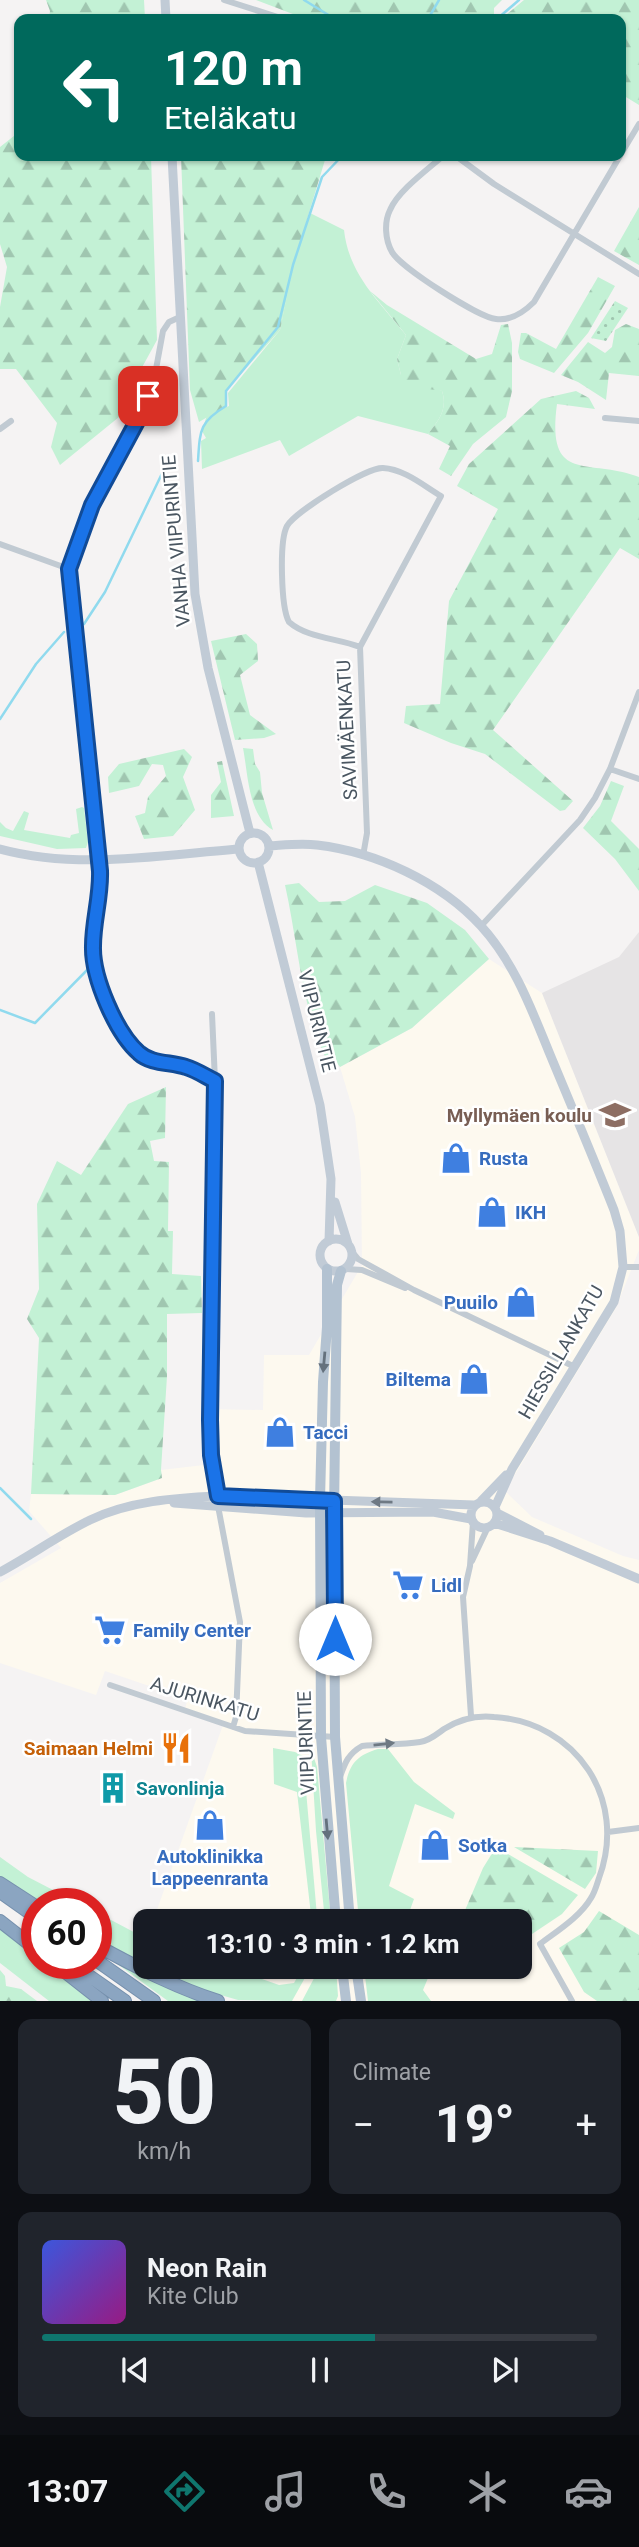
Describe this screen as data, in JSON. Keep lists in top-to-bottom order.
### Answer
{
  "streets": {
    "main road": ["VIIPURINTIE"],
    "street": [
      "VANHA VIIPURINTIE",
      "SAVIMÄENKATU",
      "HIESSILLANKATU",
      "AJURINKATU"
    ]
  },
  "crossings": [
    ["VANHA VIIPURINTIE", "VIIPURINTIE"],
    ["VANHA VIIPURINTIE", "HIESSILLANKATU"],
    ["SAVIMÄENKATU", "HIESSILLANKATU"],
    ["VIIPURINTIE", "HIESSILLANKATU"],
    ["VIIPURINTIE", "AJURINKATU"]
  ],
  "places": {
    "school or university": ["Myllymäen koulu"],
    "shop": [
      "Rusta",
      "IKH",
      "Puuilo",
      "Biltema",
      "Tacci",
      "Autoklinikka Lappeenranta",
      "Sotka"
    ],
    "supermarket": ["Lidl", "Family Center"],
    "restaurant": ["Saimaan Helmi"],
    "building": ["Savonlinja"]
  },
  "page": {
    "turn": ["120 m", "Eteläkatu"],
    "limit": "60",
    "trip": "13:10 · 3 min · 1.2 km",
    "tile": [
      ["50", "km/h"],
      "Climate"
    ],
    "heat": ["−", "19°", "+"],
    "song": ["Neon Rain", "Kite Club"],
    "tabs": "13:07"
  }
}
